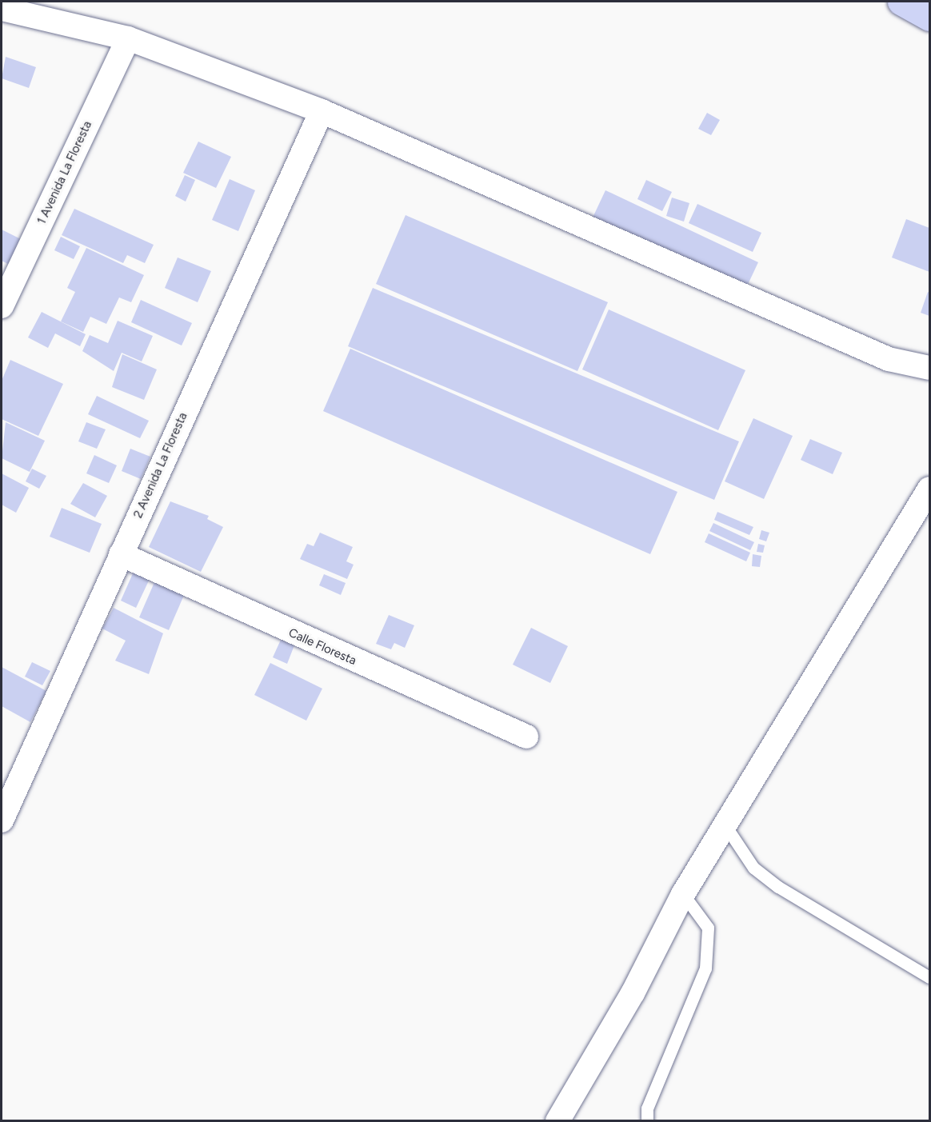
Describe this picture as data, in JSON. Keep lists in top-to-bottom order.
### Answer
{
  "streets": {
    "street": ["1 Avenida La Floresta", "2 Avenida La Floresta", "Calle Floresta"]
  },
  "crossings": [
    ["2 Avenida La Floresta", "Calle Floresta"]
  ]
}
